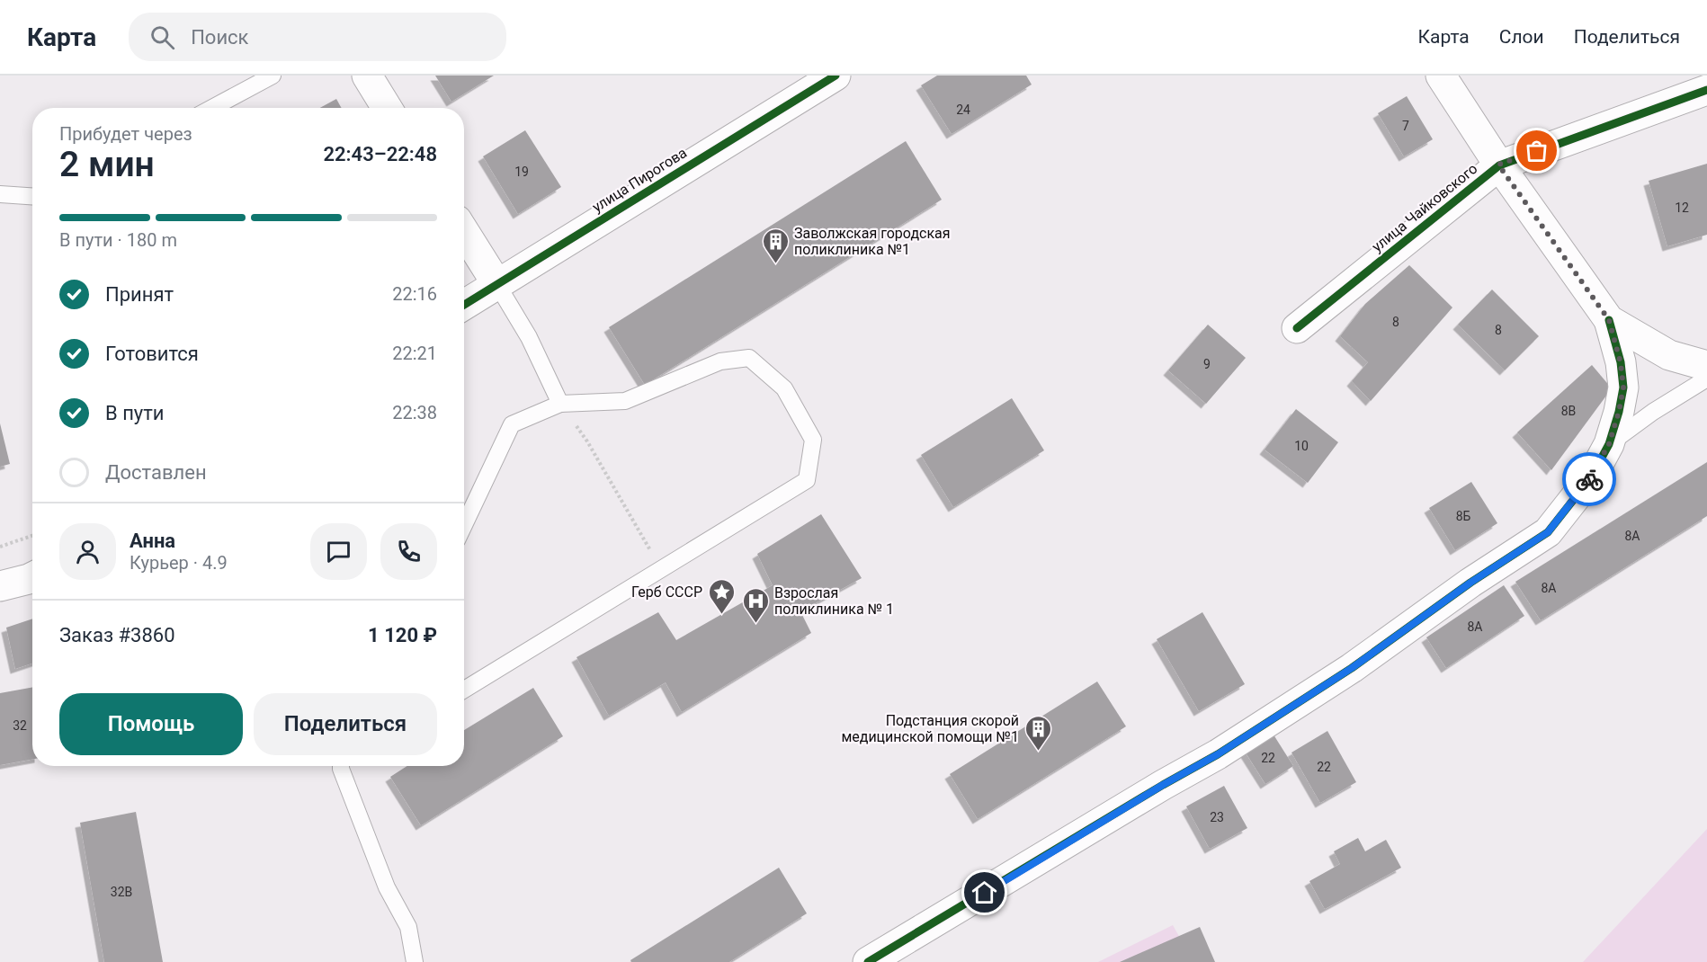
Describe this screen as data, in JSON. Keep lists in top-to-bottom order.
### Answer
{
  "streets": {
    "street": ["улица Пирогова", "улица Чайковского"]
  },
  "places": {
    "building": ["Заволжская городская поликлиника №1", "Подстанция скорой медицинской помощи №1"],
    "place": ["Герб СССР"],
    "hospital": ["Взрослая поликлиника № 1"]
  },
  "house_numbers": [
    "24",
    "7",
    "19",
    "12",
    "8",
    "8",
    "9",
    "8В",
    "10",
    "8Б",
    "8А",
    "8А",
    "8А",
    "32",
    "22",
    "22",
    "23",
    "32В"
  ],
  "page": {
    "header": "Карта",
    "search": "Поиск",
    "nav": ["Карта", "Слои", "Поделиться"],
    "heading": ["2 мин", "Прибудет через", "22:43–22:48"],
    "panel": [
      "Анна",
      "Курьер · 4.9",
      "Заказ #3860",
      "1 120 ₽"
    ],
    "bar": "В пути · 180 m",
    "list": [
      ["Принят", "22:16"],
      ["Готовится", "22:21"],
      ["В пути", "22:38"],
      "Доставлен"
    ],
    "buttons": ["Помощь", "Поделиться"]
  }
}
